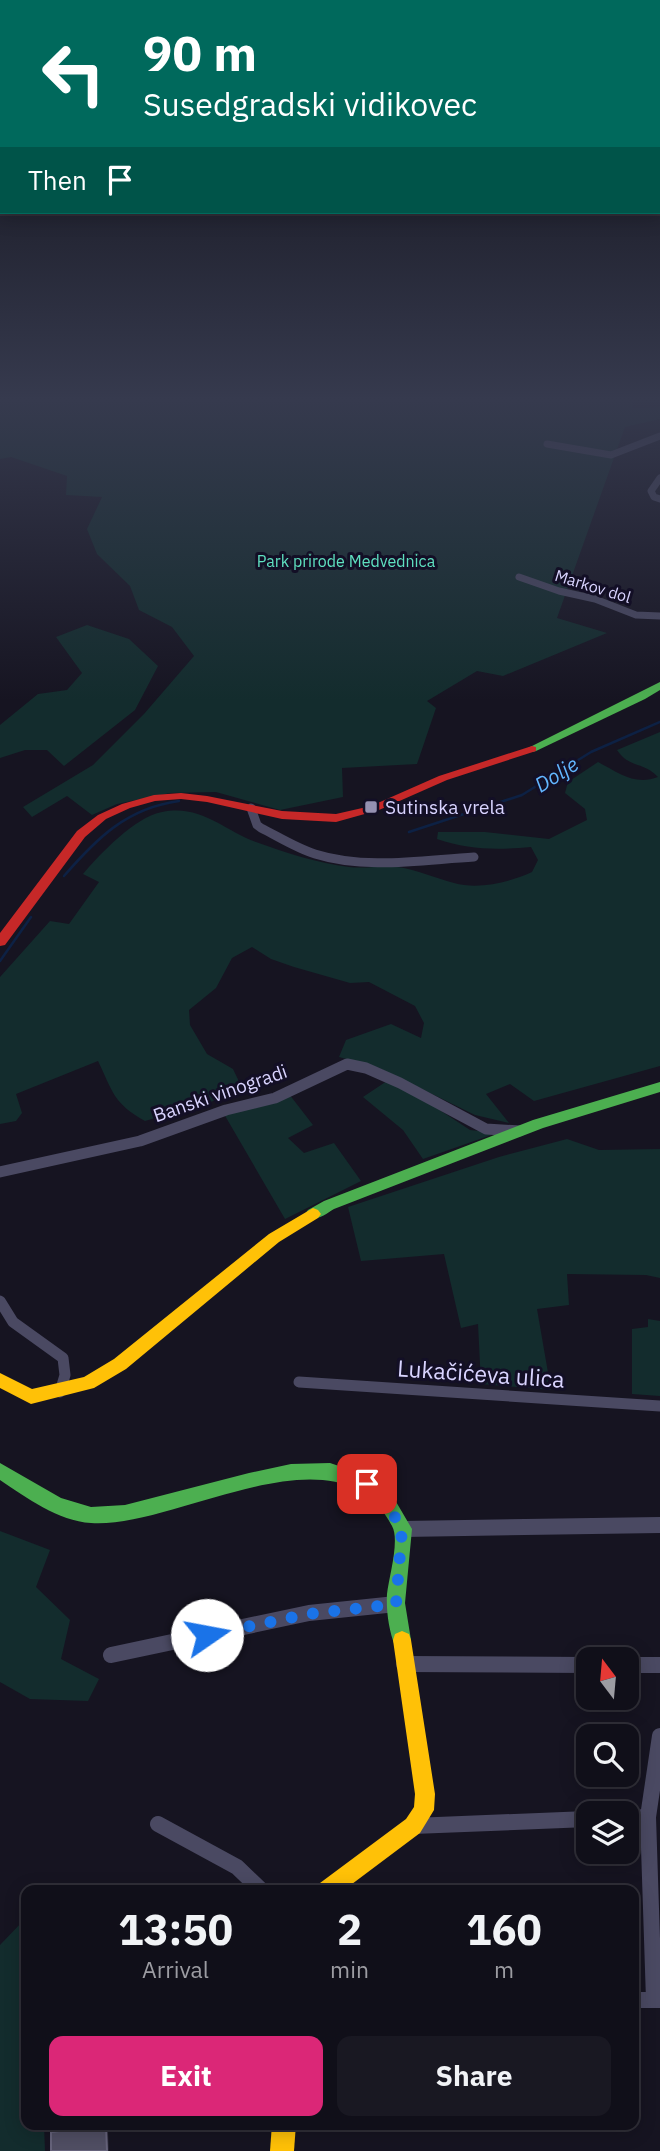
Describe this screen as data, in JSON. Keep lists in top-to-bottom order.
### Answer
{
  "streets": {
    "street": ["Markov dol", "Banski vinogradi", "Lukačićeva ulica"]
  },
  "water": ["Dolje"],
  "parks": ["Park prirode Medvednica"],
  "places": {
    "transit": ["Sutinska vrela"]
  },
  "north": "top",
  "page": {
    "turn": ["90 m", "Susedgradski vidikovec"],
    "then": "Then",
    "eta": [
      "13:50",
      "Arrival",
      "2",
      "min",
      "160",
      "m"
    ],
    "buttons": ["Exit", "Share"]
  }
}
